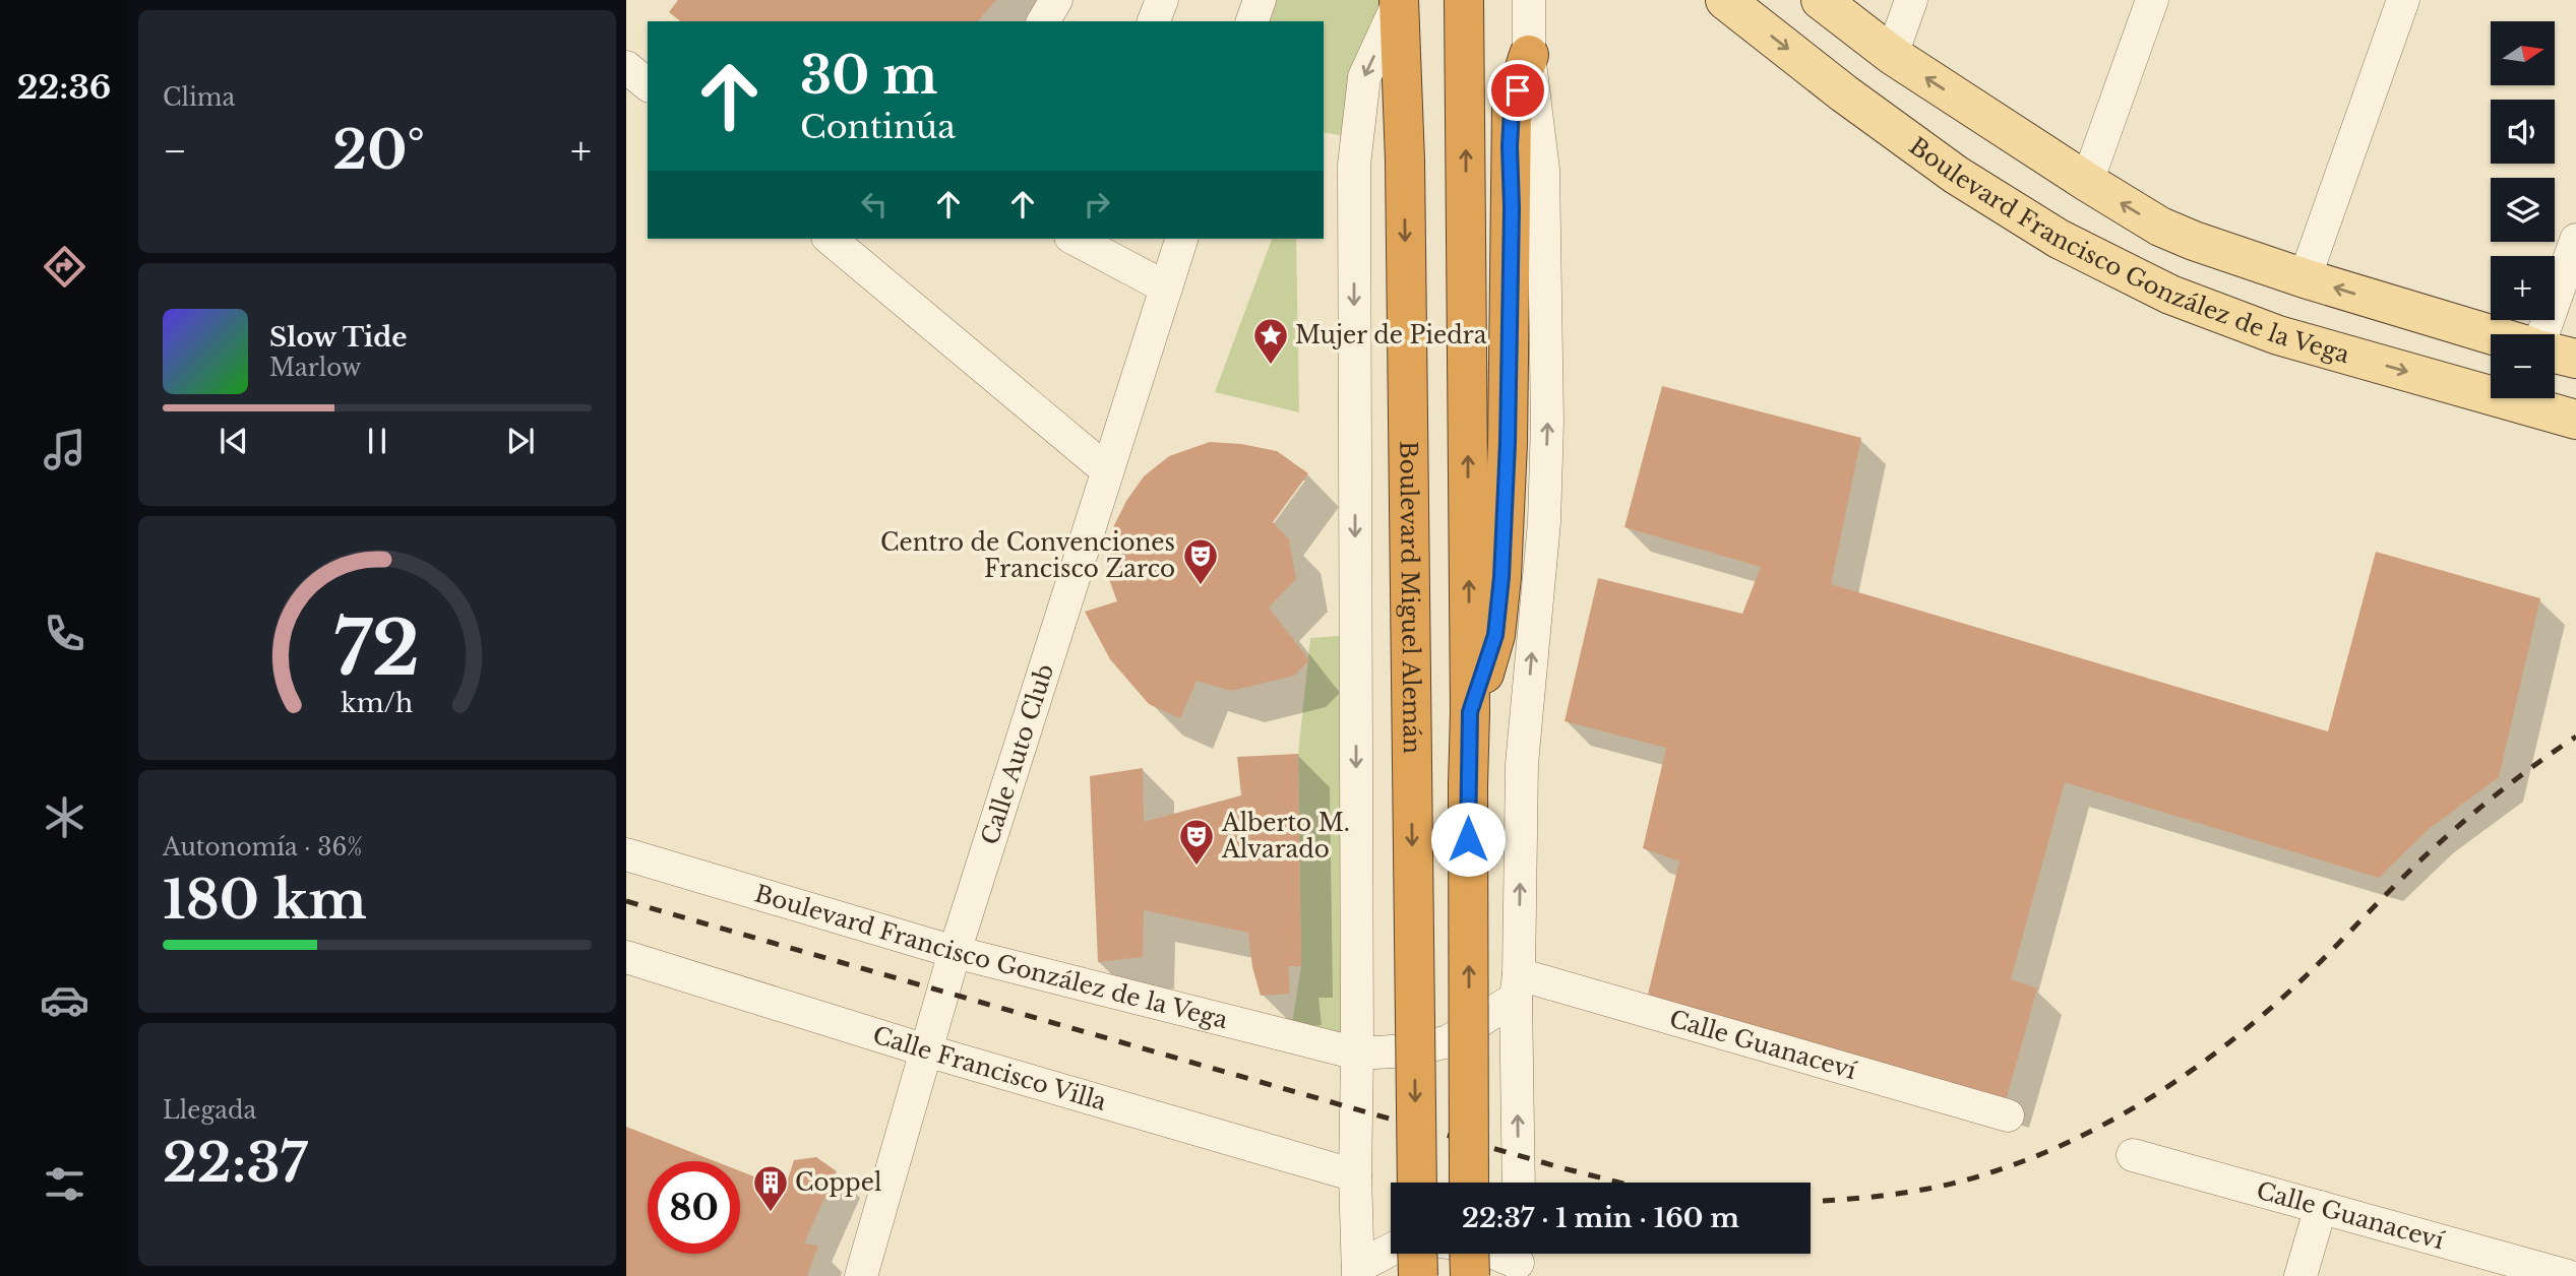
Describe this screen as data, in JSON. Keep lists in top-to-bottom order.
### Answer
{
  "streets": {
    "highway": ["Boulevard Miguel Alemán"],
    "main road": ["Boulevard Francisco González de la Vega"],
    "street": ["Calle Auto Club", "Calle Guanaceví", "Calle Francisco Villa"]
  },
  "crossings": [
    ["Boulevard Francisco González de la Vega", "Calle Auto Club"],
    ["Boulevard Francisco González de la Vega", "Calle Guanaceví"],
    ["Calle Auto Club", "Calle Francisco Villa"]
  ],
  "places": {
    "place": ["Mujer de Piedra"],
    "theatre": ["Centro de Convenciones Francisco Zarco", "Alberto M. Alvarado"],
    "building": ["Coppel"]
  },
  "north": "right",
  "page": {
    "tabs": "22:36",
    "tile": [
      "Clima",
      ["Autonomía · 36%", "180 km"],
      ["Llegada", "22:37"]
    ],
    "map_buttons": ["+", "−"],
    "turn": ["30 m", "Continúa"],
    "heat": ["−", "20°", "+"],
    "song": ["Slow Tide", "Marlow"],
    "limit": "80",
    "trip": "22:37 · 1 min · 160 m",
    "gauge": ["72", "km/h"]
  }
}
